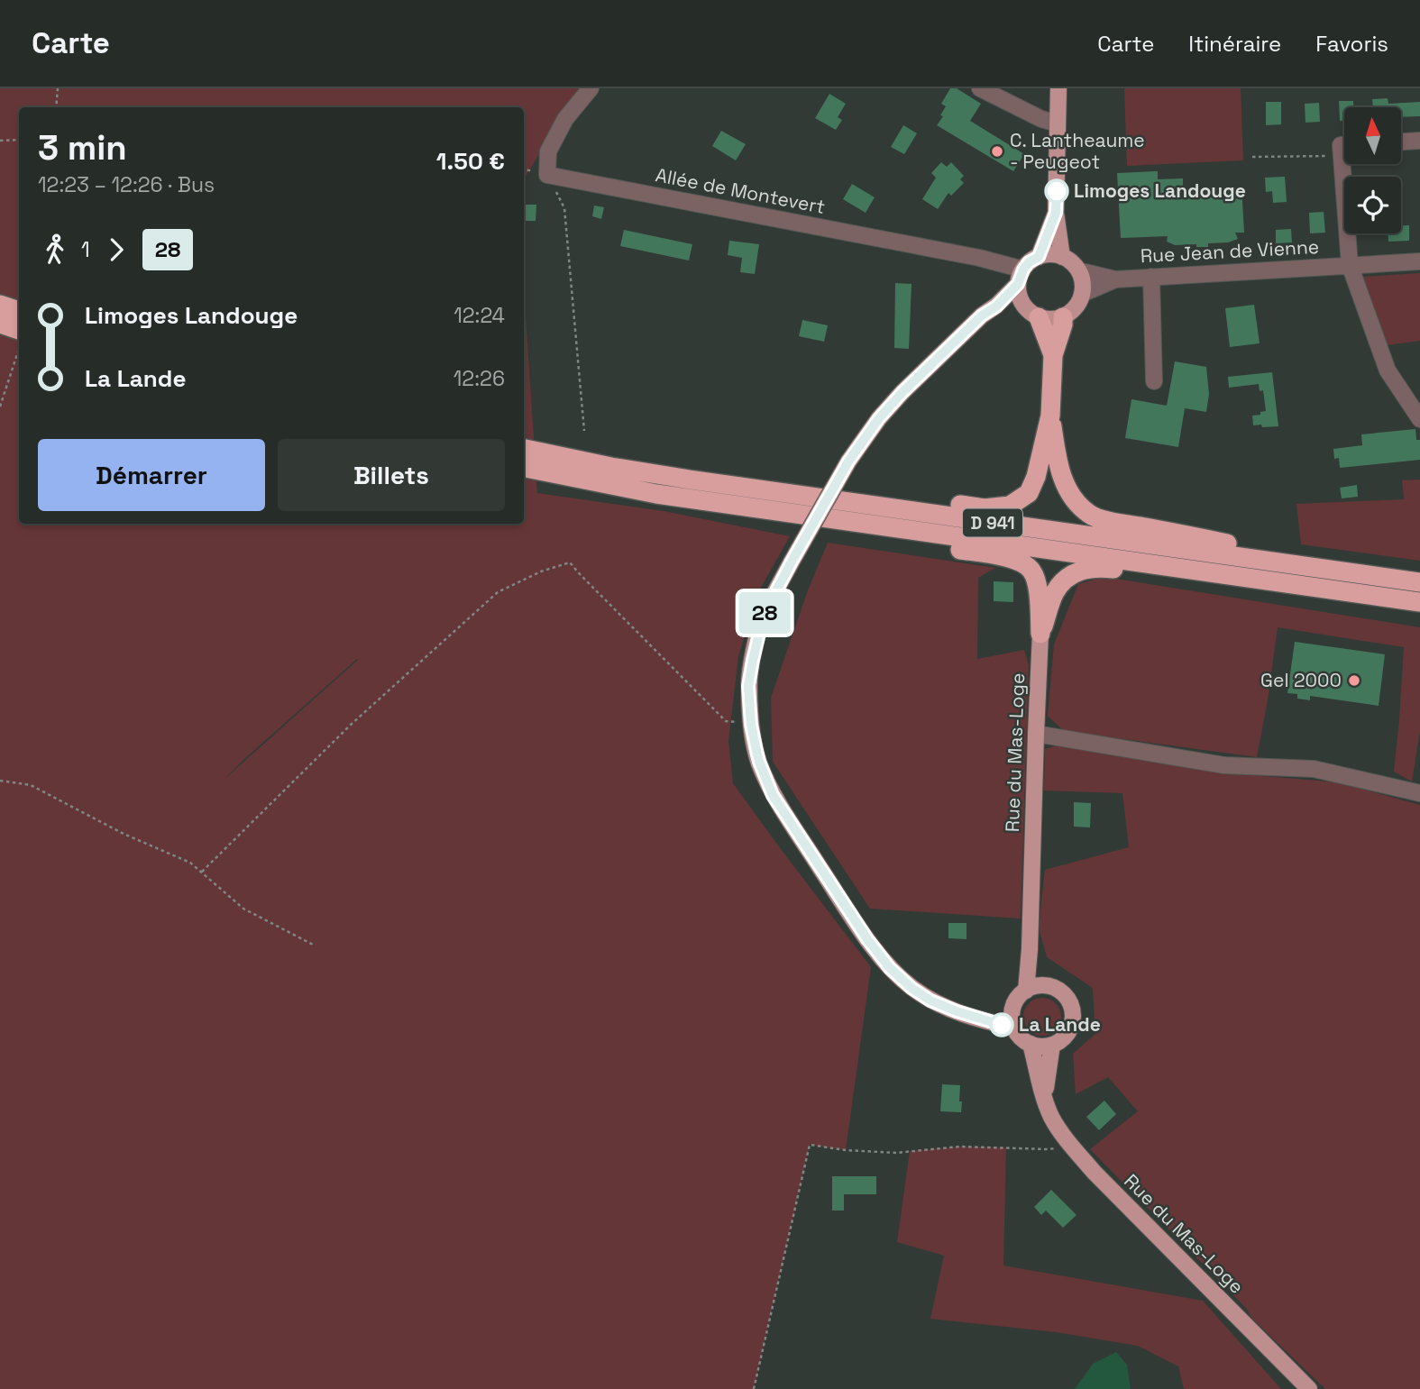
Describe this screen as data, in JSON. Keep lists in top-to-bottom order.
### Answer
{
  "streets": {
    "highway": ["D 941"],
    "main road": ["Rue du Mas-Loge"],
    "street": ["Allée de Montevert", "Rue Jean de Vienne"]
  },
  "crossings": [
    ["Allée de Montevert", "Rue Jean de Vienne"]
  ],
  "places": [
    "C. Lantheaume - Peugeot",
    "Limoges Landouge",
    "Gel 2000",
    "La Lande"
  ],
  "lines": ["bus line 28"],
  "north": "top",
  "page": {
    "header": "Carte",
    "nav": ["Carte", "Itinéraire", "Favoris"],
    "on_map": "28",
    "heading": ["3 min", "12:23 – 12:26 · Bus", "1.50 €"],
    "legs": ["1", "28"],
    "list": [
      {
        "name": "Limoges Landouge",
        "value": "12:24"
      },
      {
        "name": "La Lande",
        "value": "12:26"
      }
    ],
    "buttons": ["Démarrer", "Billets"]
  }
}
